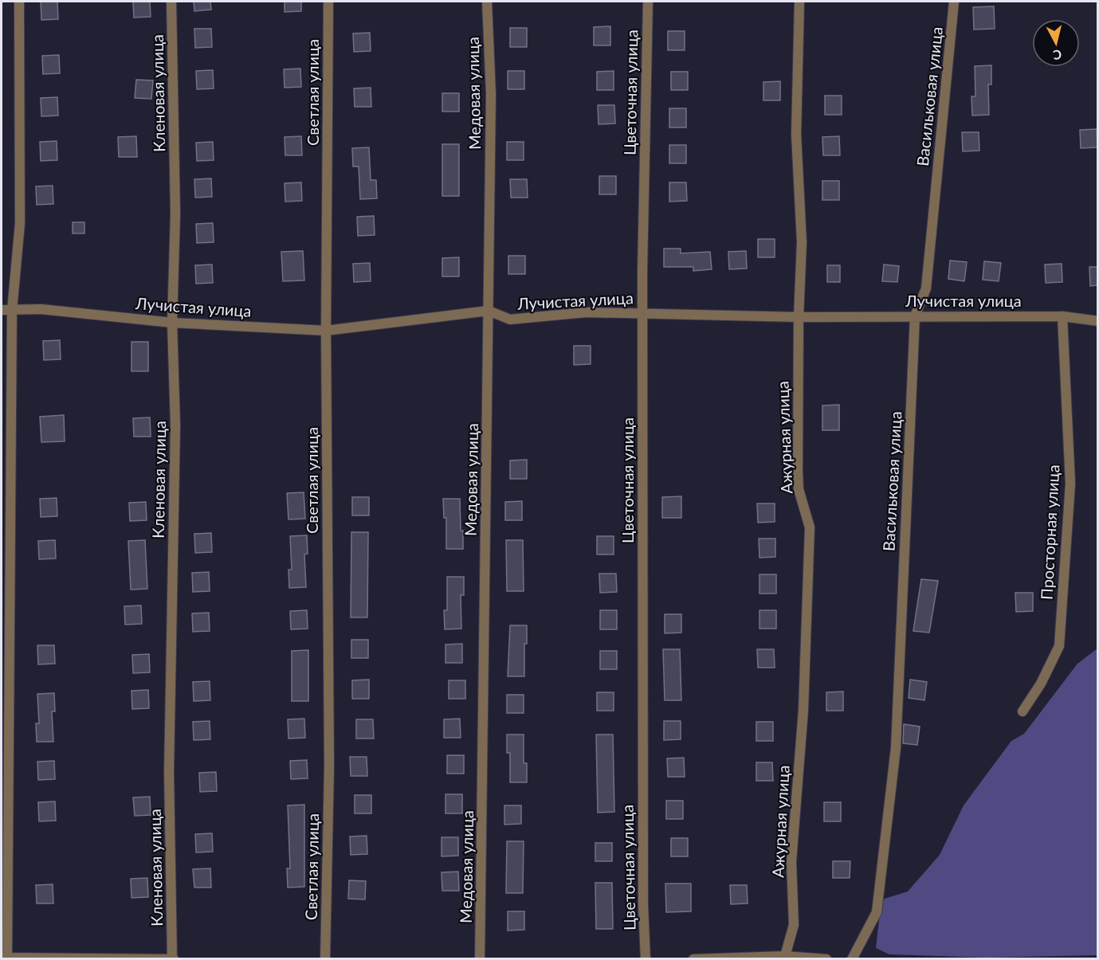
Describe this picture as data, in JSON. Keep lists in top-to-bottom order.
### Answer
{
  "streets": {
    "street": [
      "Светлая улица",
      "Цветочная улица",
      "Кленовая улица",
      "Медовая улица",
      "Васильковая улица",
      "Лучистая улица",
      "Ажурная улица",
      "Просторная улица"
    ]
  },
  "crossings": [
    ["Светлая улица", "Лучистая улица"],
    ["Цветочная улица", "Лучистая улица"],
    ["Кленовая улица", "Лучистая улица"],
    ["Медовая улица", "Лучистая улица"],
    ["Васильковая улица", "Лучистая улица"],
    ["Лучистая улица", "Ажурная улица"],
    ["Лучистая улица", "Просторная улица"]
  ],
  "north": "bottom"
}
